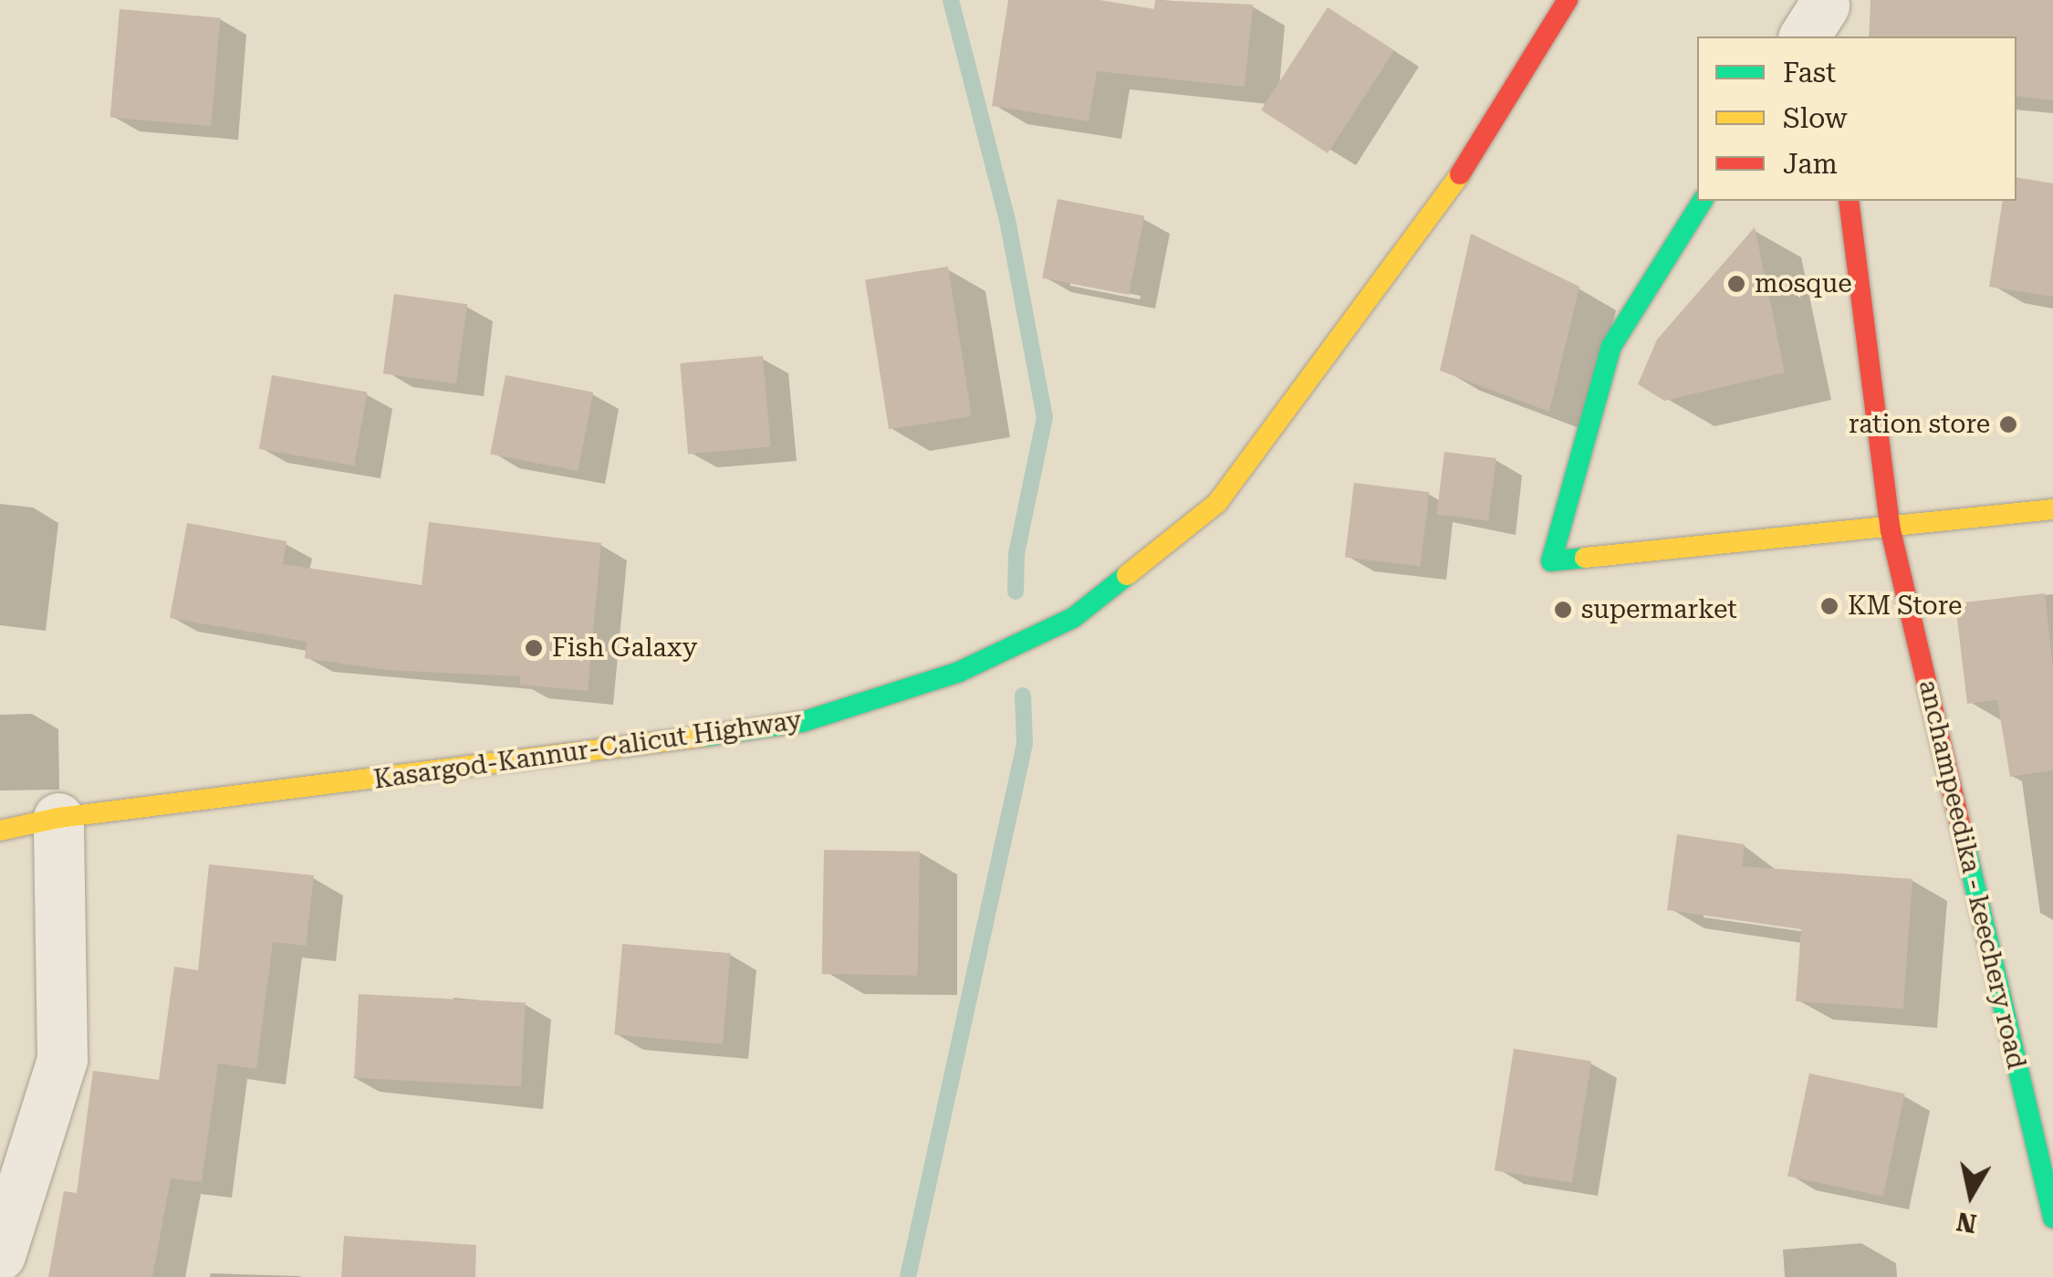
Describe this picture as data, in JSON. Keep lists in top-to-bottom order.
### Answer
{
  "streets": {
    "main road": ["Kasargod-Kannur-Calicut Highway", "anchampeedika - keechery road"]
  },
  "places": [
    "mosque",
    "ration store",
    "KM Store",
    "supermarket",
    "Fish Galaxy"
  ],
  "legend": ["Fast", "Slow", "Jam"],
  "north": "bottom"
}
